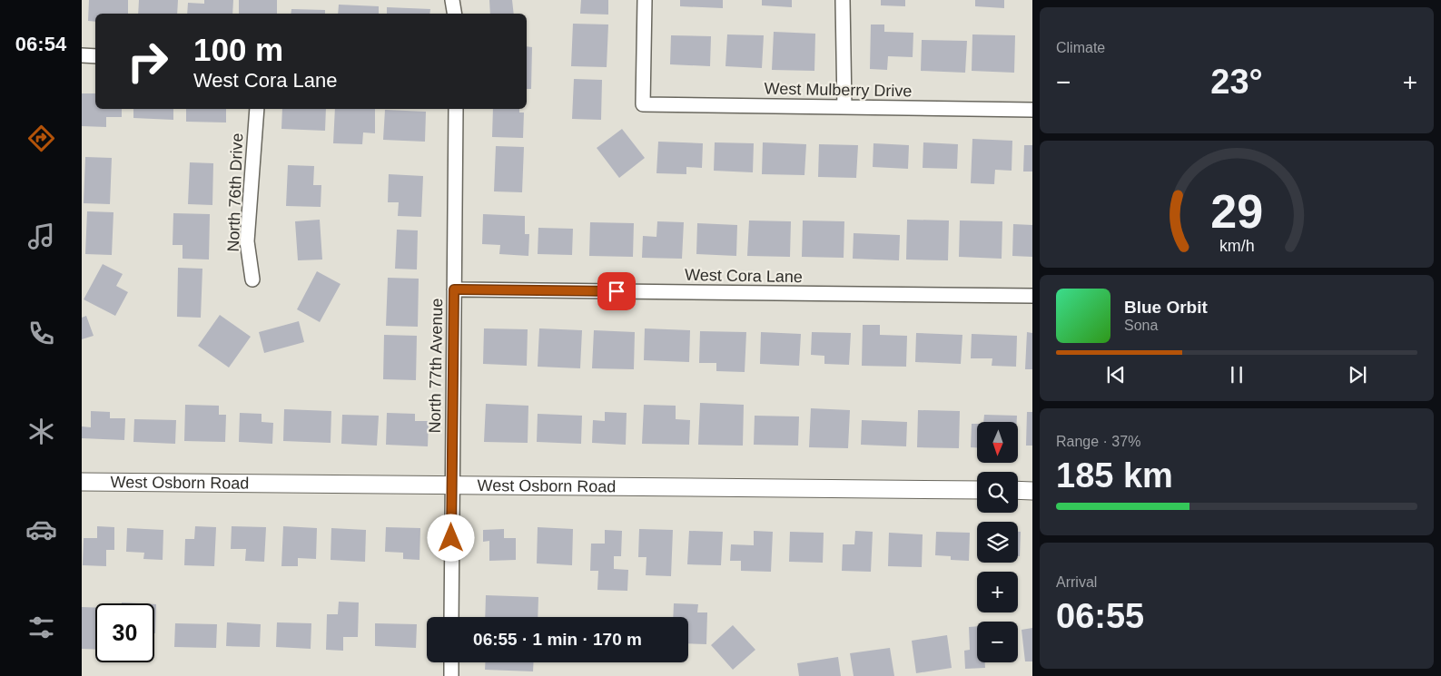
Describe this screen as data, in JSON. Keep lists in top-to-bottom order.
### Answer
{
  "streets": {
    "street": [
      "West Mulberry Drive",
      "North 76th Drive",
      "West Cora Lane",
      "North 77th Avenue",
      "West Osborn Road"
    ]
  },
  "crossings": [
    ["West Cora Lane", "North 77th Avenue"],
    ["North 77th Avenue", "West Osborn Road"]
  ],
  "north": "bottom",
  "page": {
    "tabs": "06:54",
    "tile": [
      "Climate",
      ["Range · 37%", "185 km"],
      ["Arrival", "06:55"]
    ],
    "turn": ["100 m", "West Cora Lane"],
    "heat": ["−", "23°", "+"],
    "song": ["Blue Orbit", "Sona"],
    "map_buttons": ["+", "−"],
    "limit": "30",
    "trip": "06:55 · 1 min · 170 m",
    "gauge": ["29", "km/h"]
  }
}
